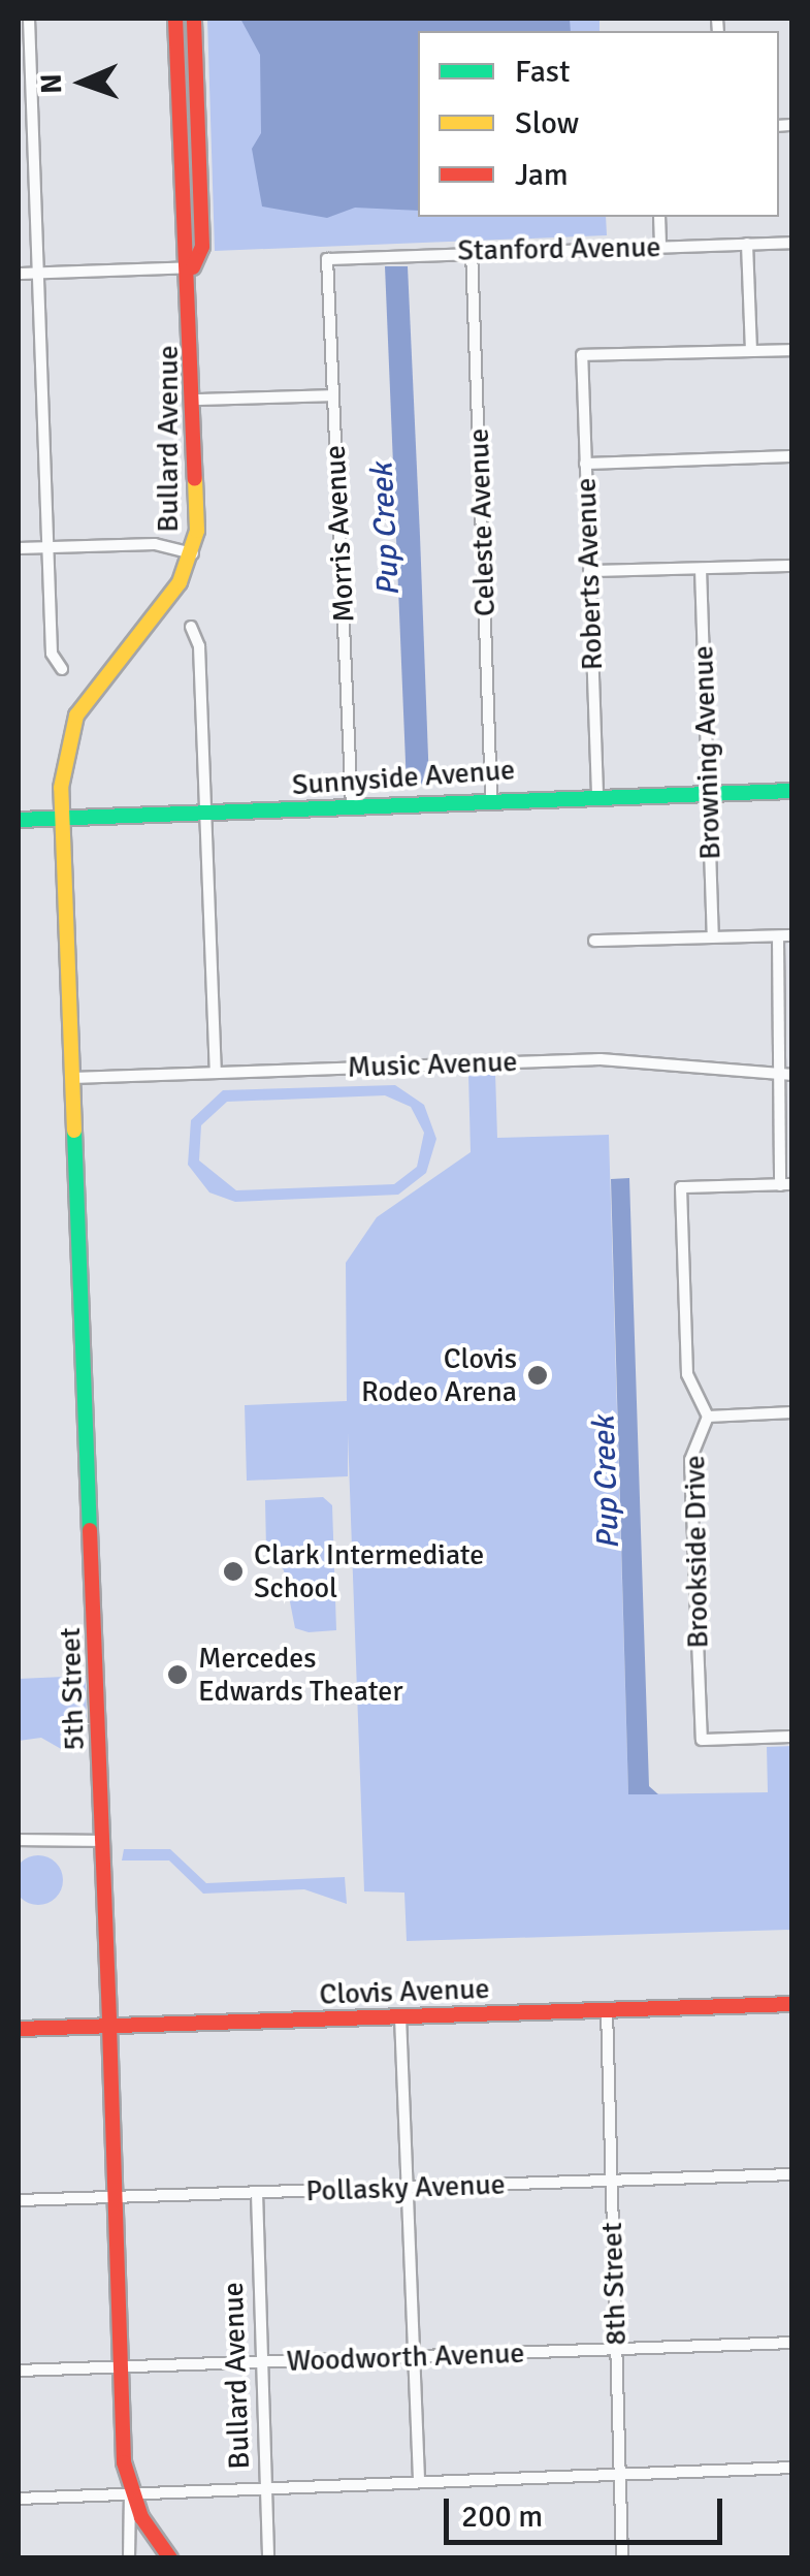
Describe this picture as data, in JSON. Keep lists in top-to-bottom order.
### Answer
{
  "streets": {
    "main road": [
      "Bullard Avenue",
      "Sunnyside Avenue",
      "5th Street",
      "Clovis Avenue"
    ],
    "street": [
      "Stanford Avenue",
      "Celeste Avenue",
      "Morris Avenue",
      "Roberts Avenue",
      "Browning Avenue",
      "Music Avenue",
      "Brookside Drive",
      "Pollasky Avenue",
      "8th Street",
      "Woodworth Avenue"
    ]
  },
  "crossings": [
    ["Stanford Avenue", "Celeste Avenue"],
    ["Stanford Avenue", "Morris Avenue"],
    ["Bullard Avenue", "Sunnyside Avenue"],
    ["Bullard Avenue", "5th Street"],
    ["Bullard Avenue", "Pollasky Avenue"],
    ["Bullard Avenue", "Woodworth Avenue"],
    ["Celeste Avenue", "Sunnyside Avenue"],
    ["Morris Avenue", "Sunnyside Avenue"],
    ["Roberts Avenue", "Sunnyside Avenue"],
    ["Browning Avenue", "Sunnyside Avenue"],
    ["Sunnyside Avenue", "5th Street"],
    ["Music Avenue", "5th Street"],
    ["5th Street", "Clovis Avenue"],
    ["5th Street", "Pollasky Avenue"],
    ["5th Street", "Woodworth Avenue"],
    ["Clovis Avenue", "8th Street"],
    ["Pollasky Avenue", "8th Street"],
    ["8th Street", "Woodworth Avenue"]
  ],
  "water": ["Pup Creek"],
  "places": ["Clovis Rodeo Arena", "Clark Intermediate School", "Mercedes Edwards Theater"],
  "legend": ["Fast", "Slow", "Jam"],
  "scale_bar": "200 m",
  "north": "left"
}
